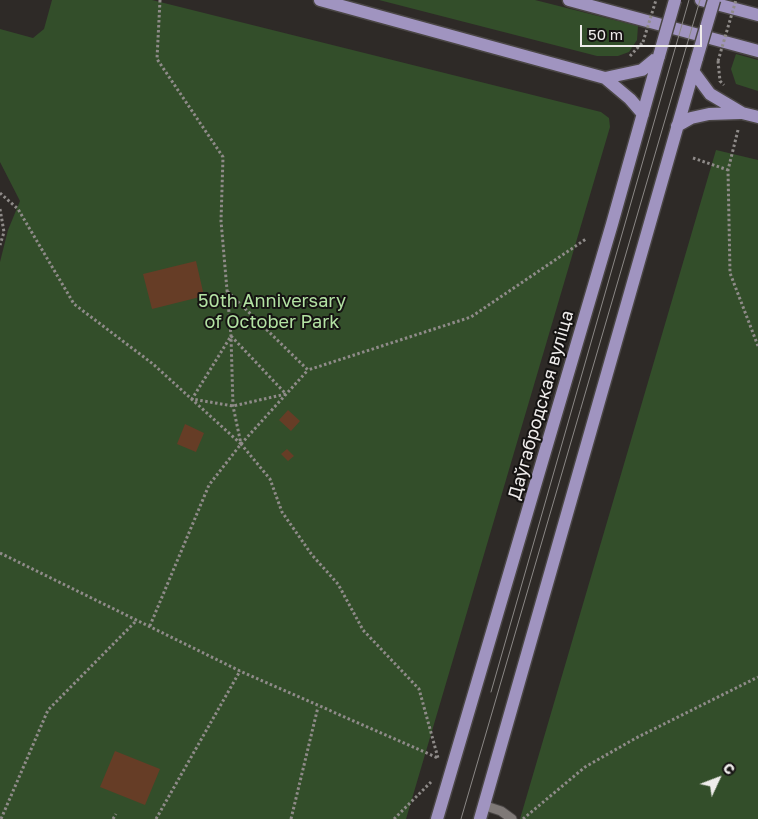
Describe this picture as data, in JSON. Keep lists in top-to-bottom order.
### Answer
{
  "streets": {
    "main road": ["Даўгабродская вуліца"]
  },
  "parks": ["50th Anniversary of October Park"],
  "scale_bar": "50 m",
  "north": "top right"
}
